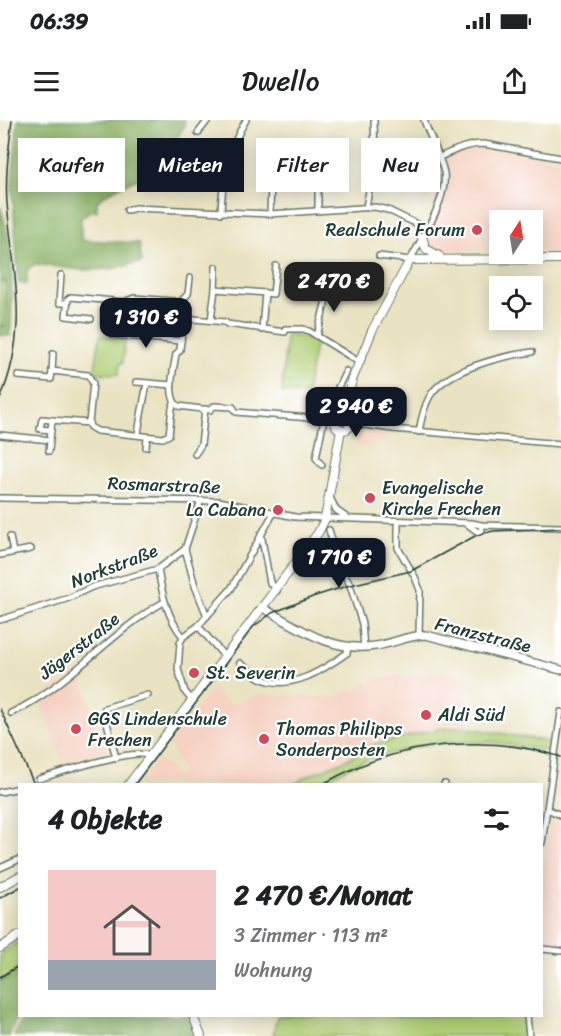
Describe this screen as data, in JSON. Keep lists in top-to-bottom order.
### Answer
{
  "streets": {
    "street": [
      "Rosmarstraße",
      "Norkstraße",
      "Franzstraße",
      "Jägerstraße"
    ]
  },
  "places": [
    "Realschule Forum",
    "Evangelische Kirche Frechen",
    "La Cabana",
    "St. Severin",
    "Aldi Süd",
    "GGS Lindenschule Frechen",
    "Thomas Philipps Sonderposten"
  ],
  "north": "top",
  "page": {
    "status": "06:39",
    "header": "Dwello",
    "chip": [
      "Kaufen",
      "Mieten",
      "Filter",
      "Neu"
    ],
    "price": [
      "2 470 €",
      "1 310 €",
      "2 940 €",
      "1 710 €"
    ],
    "heading": "4 Objekte",
    "list": [
      {
        "name": "2 470 €/Monat",
        "note": "3 Zimmer · 113 m² · Wohnung"
      }
    ]
  }
}
